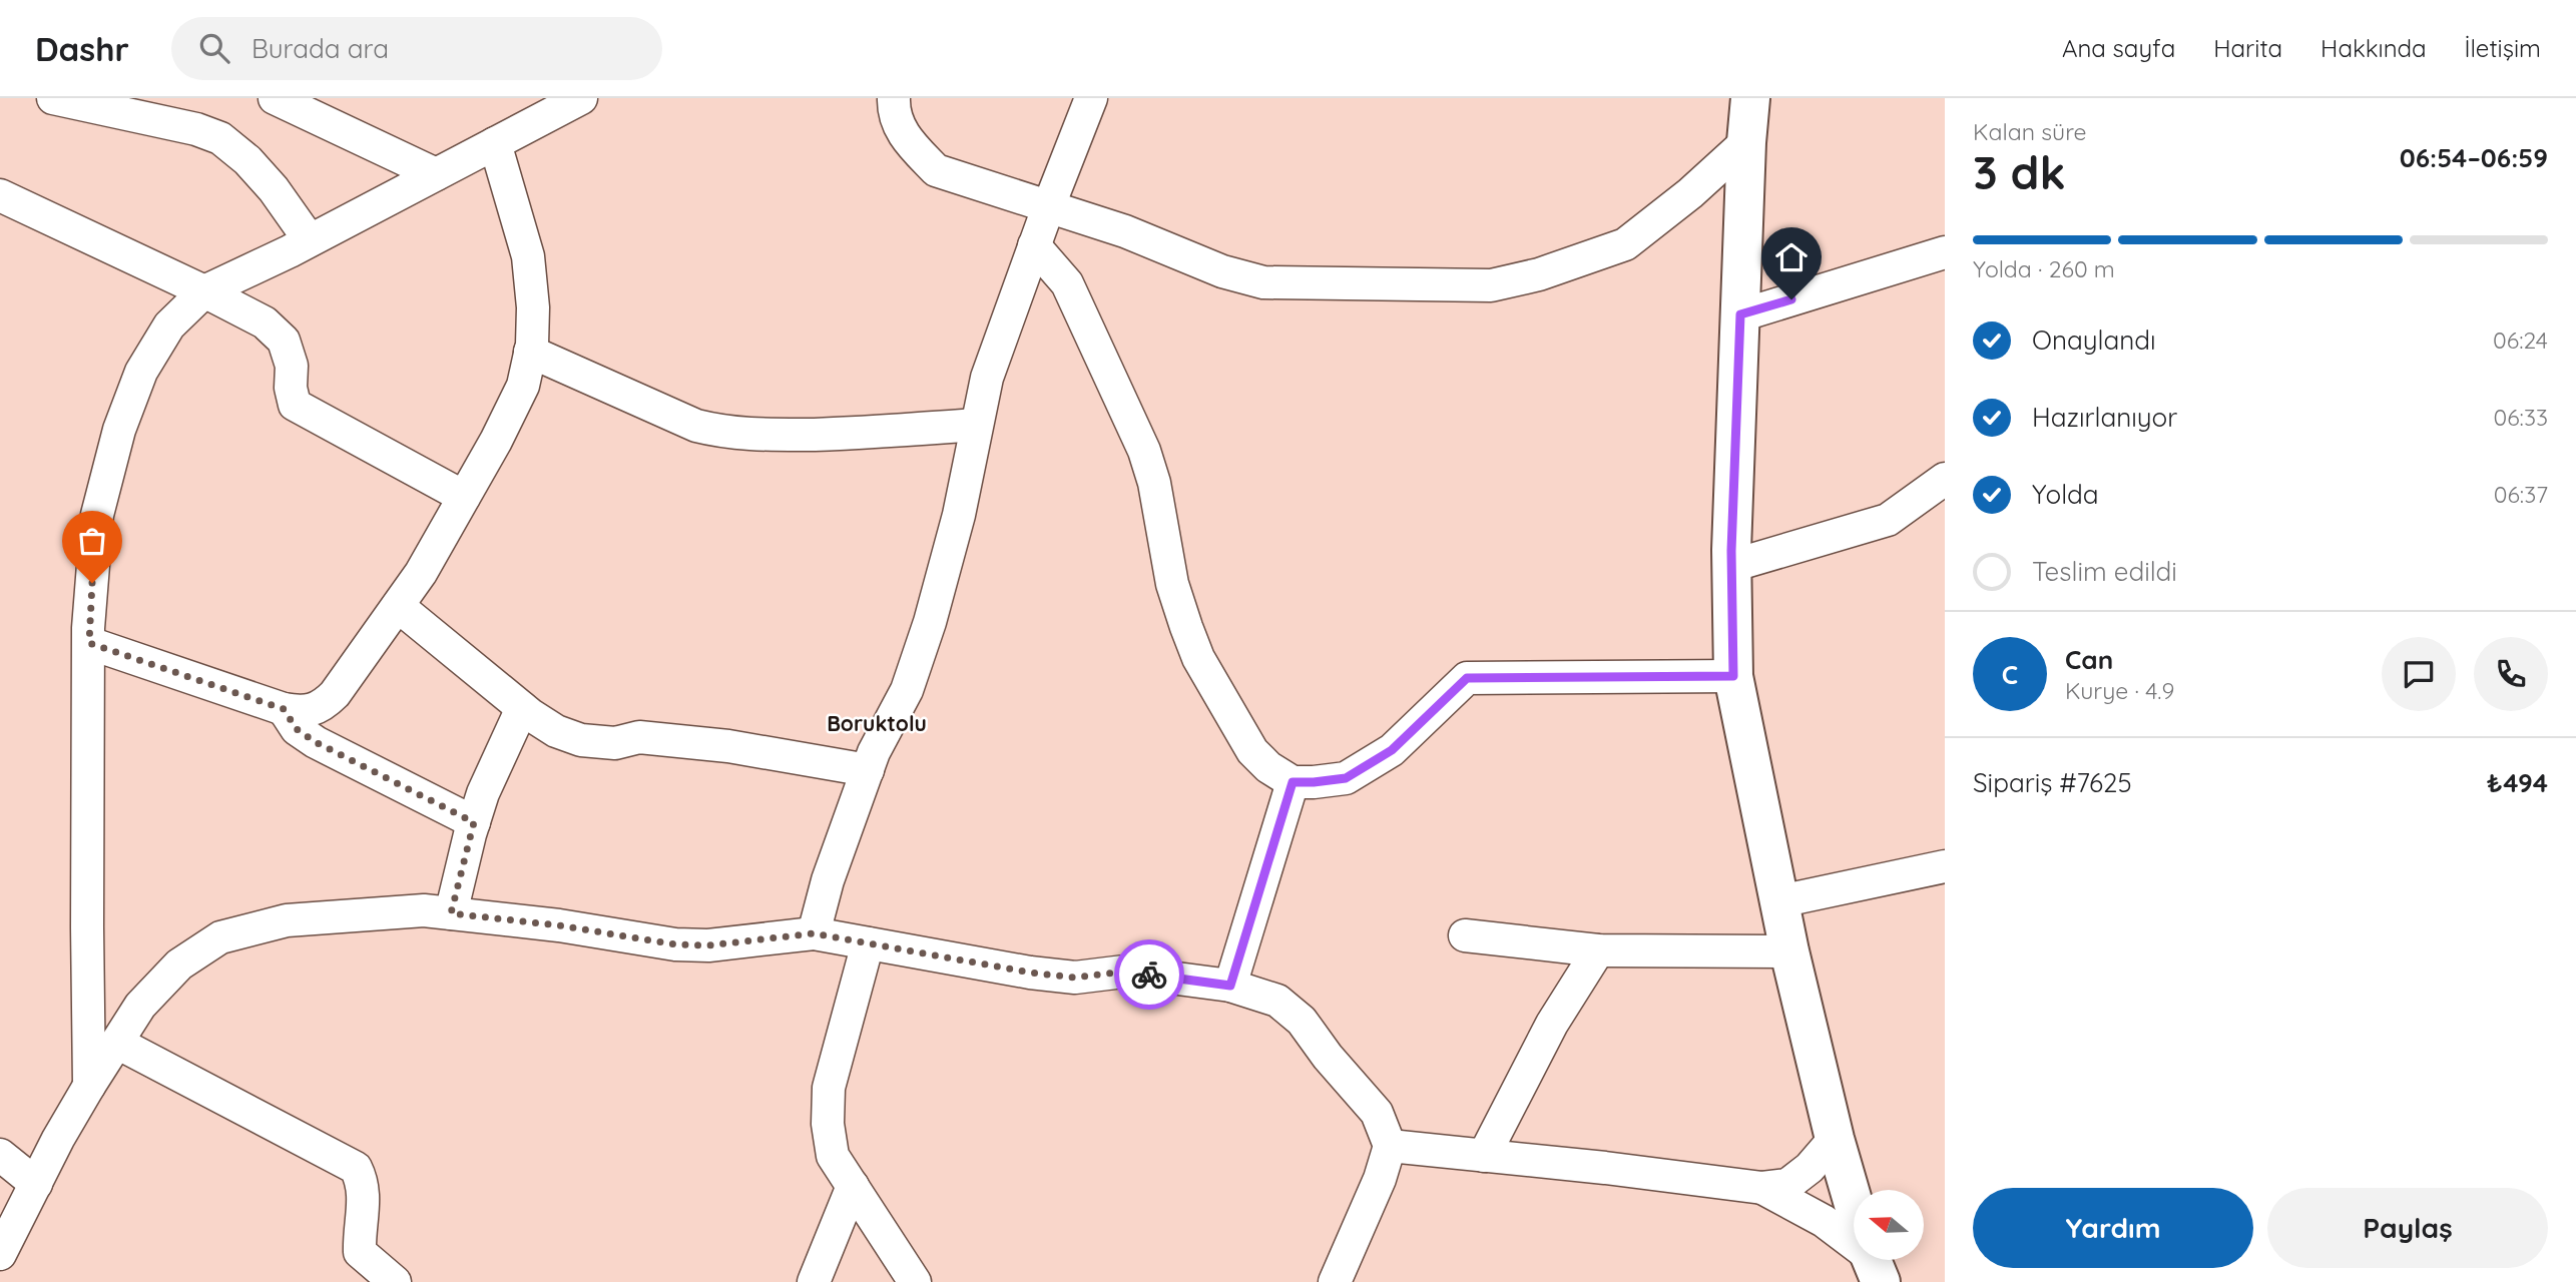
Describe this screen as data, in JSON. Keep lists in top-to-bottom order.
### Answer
{
  "districts": ["Boruktolu"],
  "north": "left",
  "page": {
    "header": "Dashr",
    "search": "Burada ara",
    "nav": [
      "Ana sayfa",
      "Harita",
      "Hakkında",
      "İletişim"
    ],
    "heading": ["3 dk", "Kalan süre", "06:54–06:59"],
    "panel": [
      "Can",
      "Kurye · 4.9",
      "Sipariş #7625",
      "₺494"
    ],
    "bar": "Yolda · 260 m",
    "list": [
      ["Onaylandı", "06:24"],
      ["Hazırlanıyor", "06:33"],
      ["Yolda", "06:37"],
      "Teslim edildi"
    ],
    "round": "C",
    "buttons": ["Yardım", "Paylaş"]
  }
}
